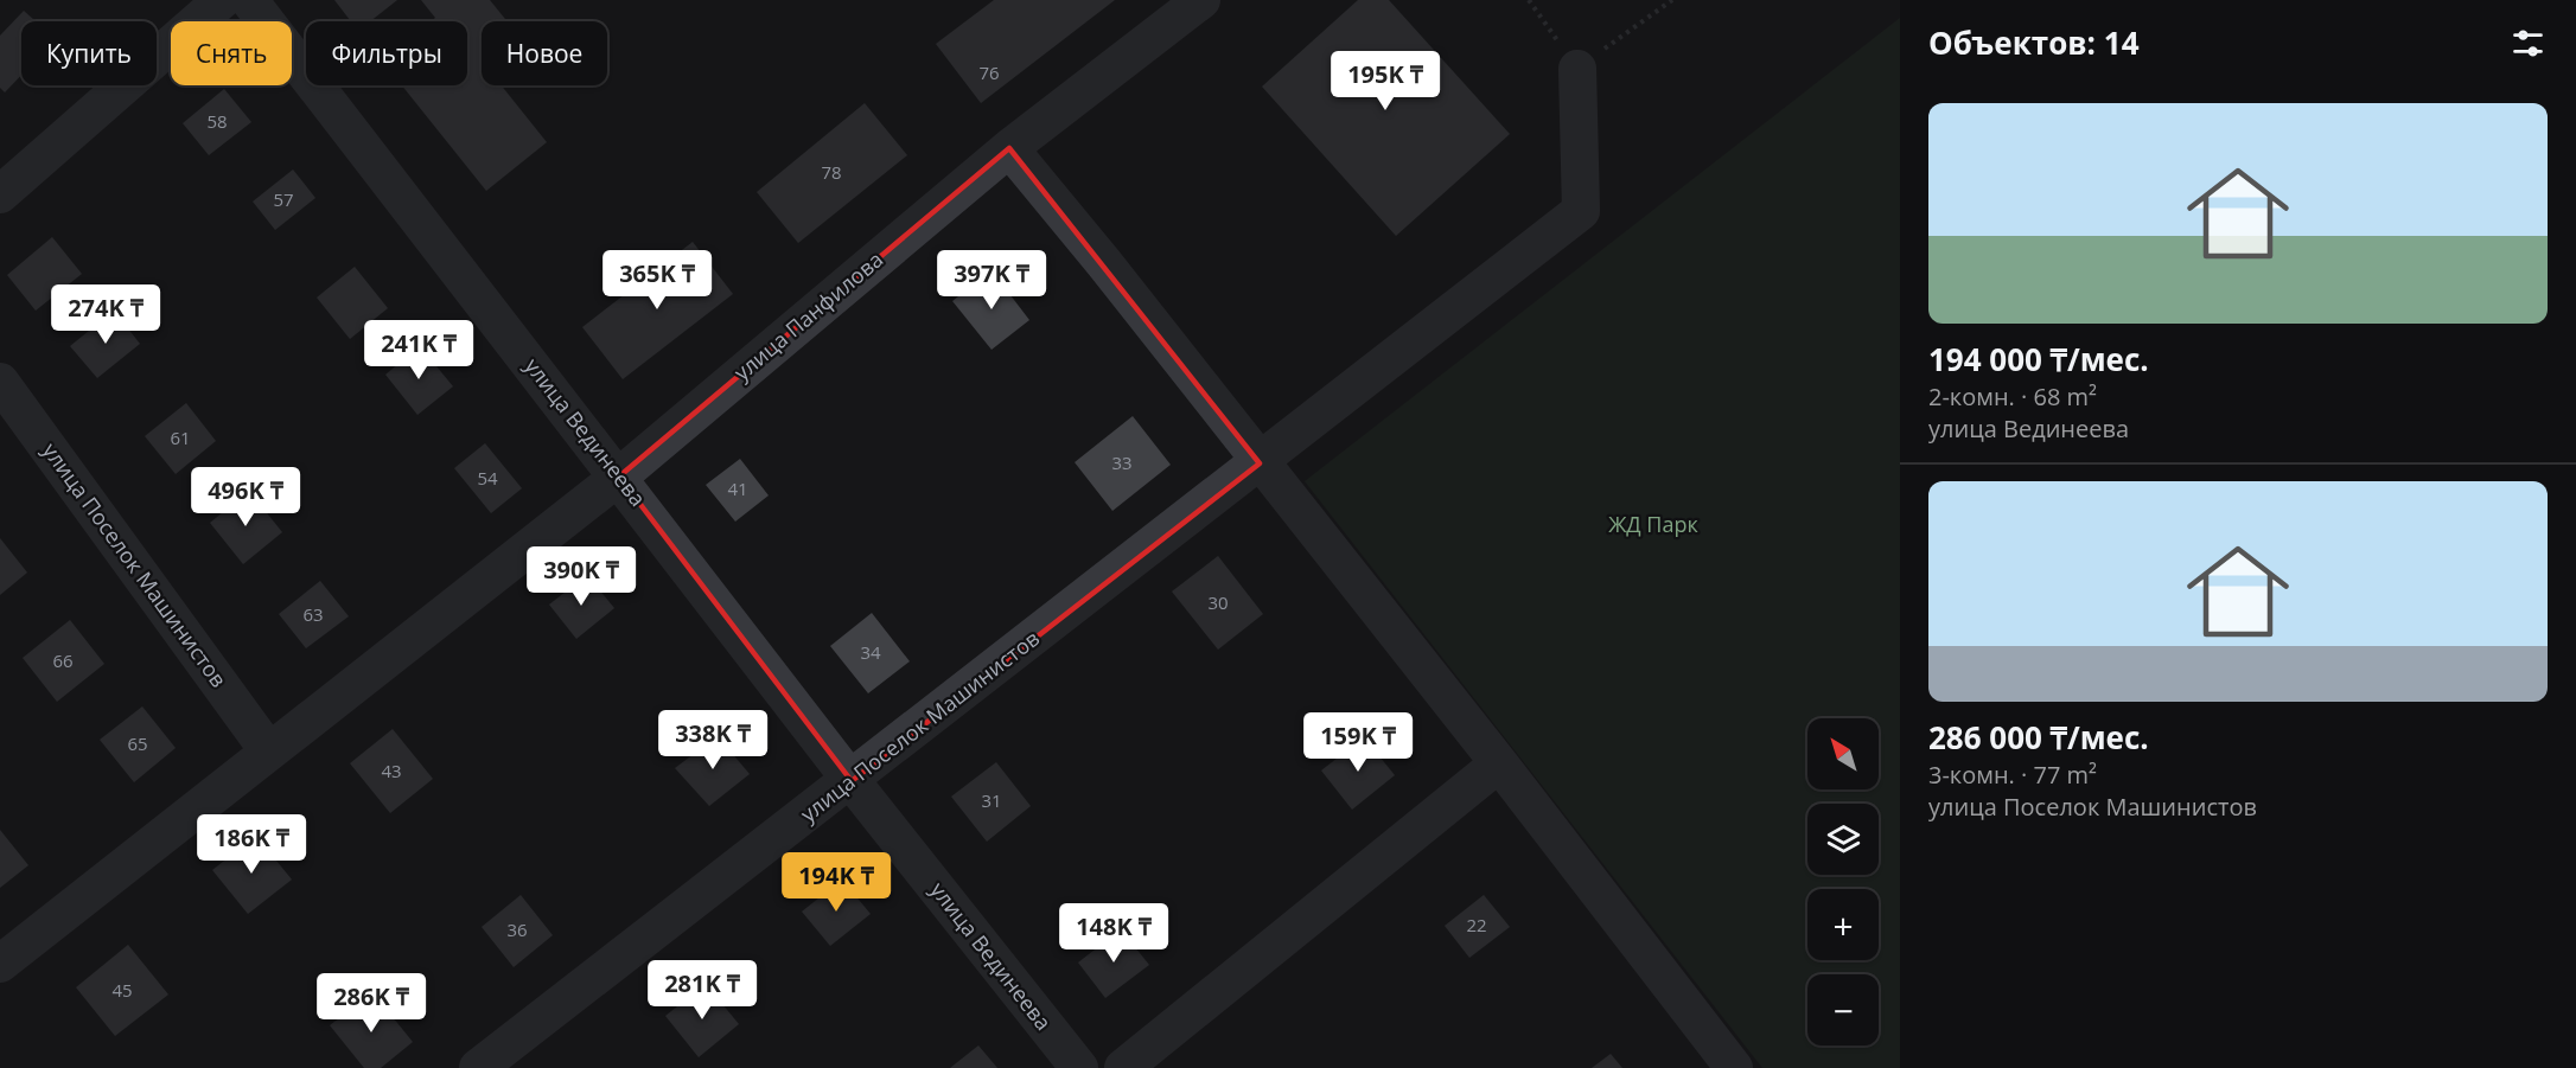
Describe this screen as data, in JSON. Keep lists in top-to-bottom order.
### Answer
{
  "streets": {
    "street": ["улица Панфилова", "улица Вединеева", "улица Поселок Машинистов"]
  },
  "crossings": [
    ["улица Панфилова", "улица Вединеева"],
    ["улица Вединеева", "улица Поселок Машинистов"]
  ],
  "parks": ["ЖД Парк"],
  "house_numbers": [
    "76",
    "58",
    "78",
    "57",
    "61",
    "33",
    "54",
    "41",
    "30",
    "63",
    "34",
    "66",
    "65",
    "43",
    "31",
    "22",
    "36",
    "45"
  ],
  "north": "top left",
  "page": {
    "heading": "Объектов: 14",
    "chip": [
      "Купить",
      "Снять",
      "Фильтры",
      "Новое"
    ],
    "price": [
      "195K ₸",
      "365K ₸",
      "397K ₸",
      "274K ₸",
      "241K ₸",
      "496K ₸",
      "390K ₸",
      "338K ₸",
      "159K ₸",
      "186K ₸",
      "194K ₸",
      "148K ₸",
      "281K ₸",
      "286K ₸"
    ],
    "list": [
      {
        "name": "194 000 ₸/мес.",
        "note": "2-комн. · 68 m² · улица Вединеева"
      },
      {
        "name": "286 000 ₸/мес.",
        "note": "3-комн. · 77 m² · улица Поселок Машинистов"
      }
    ],
    "map_buttons": ["+", "−"]
  }
}
